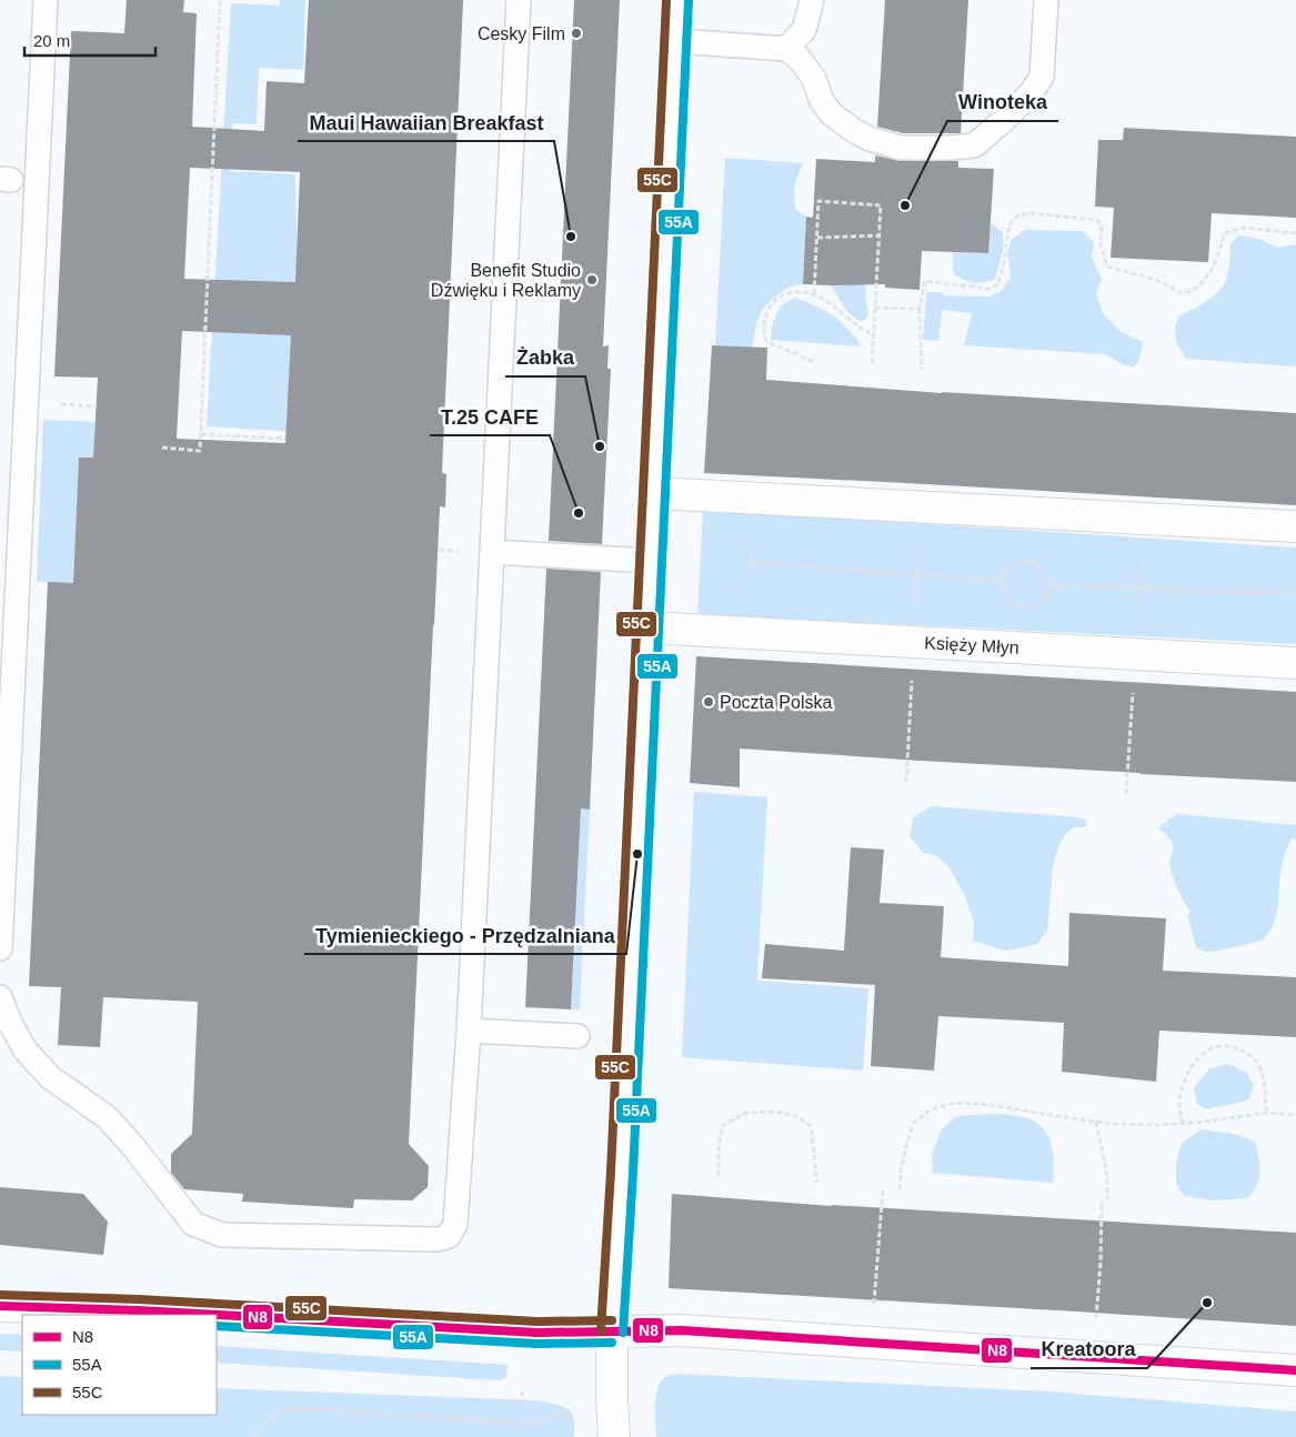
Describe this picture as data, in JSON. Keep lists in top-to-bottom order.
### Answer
{
  "streets": {
    "street": ["Księży Młyn"]
  },
  "places": [
    "Cesky Film",
    "Winoteka",
    "Maui Hawaiian Breakfast",
    "Benefit Studio Dźwięku i Reklamy",
    "Żabka",
    "T.25 CAFE",
    "Poczta Polska",
    "Tymienieckiego - Przędzalniana",
    "Kreatoora"
  ],
  "lines": ["transit line 55A", "transit line 55C", "transit line N8"],
  "legend": ["N8", "55A", "55C"],
  "scale_bar": "20 m"
}
